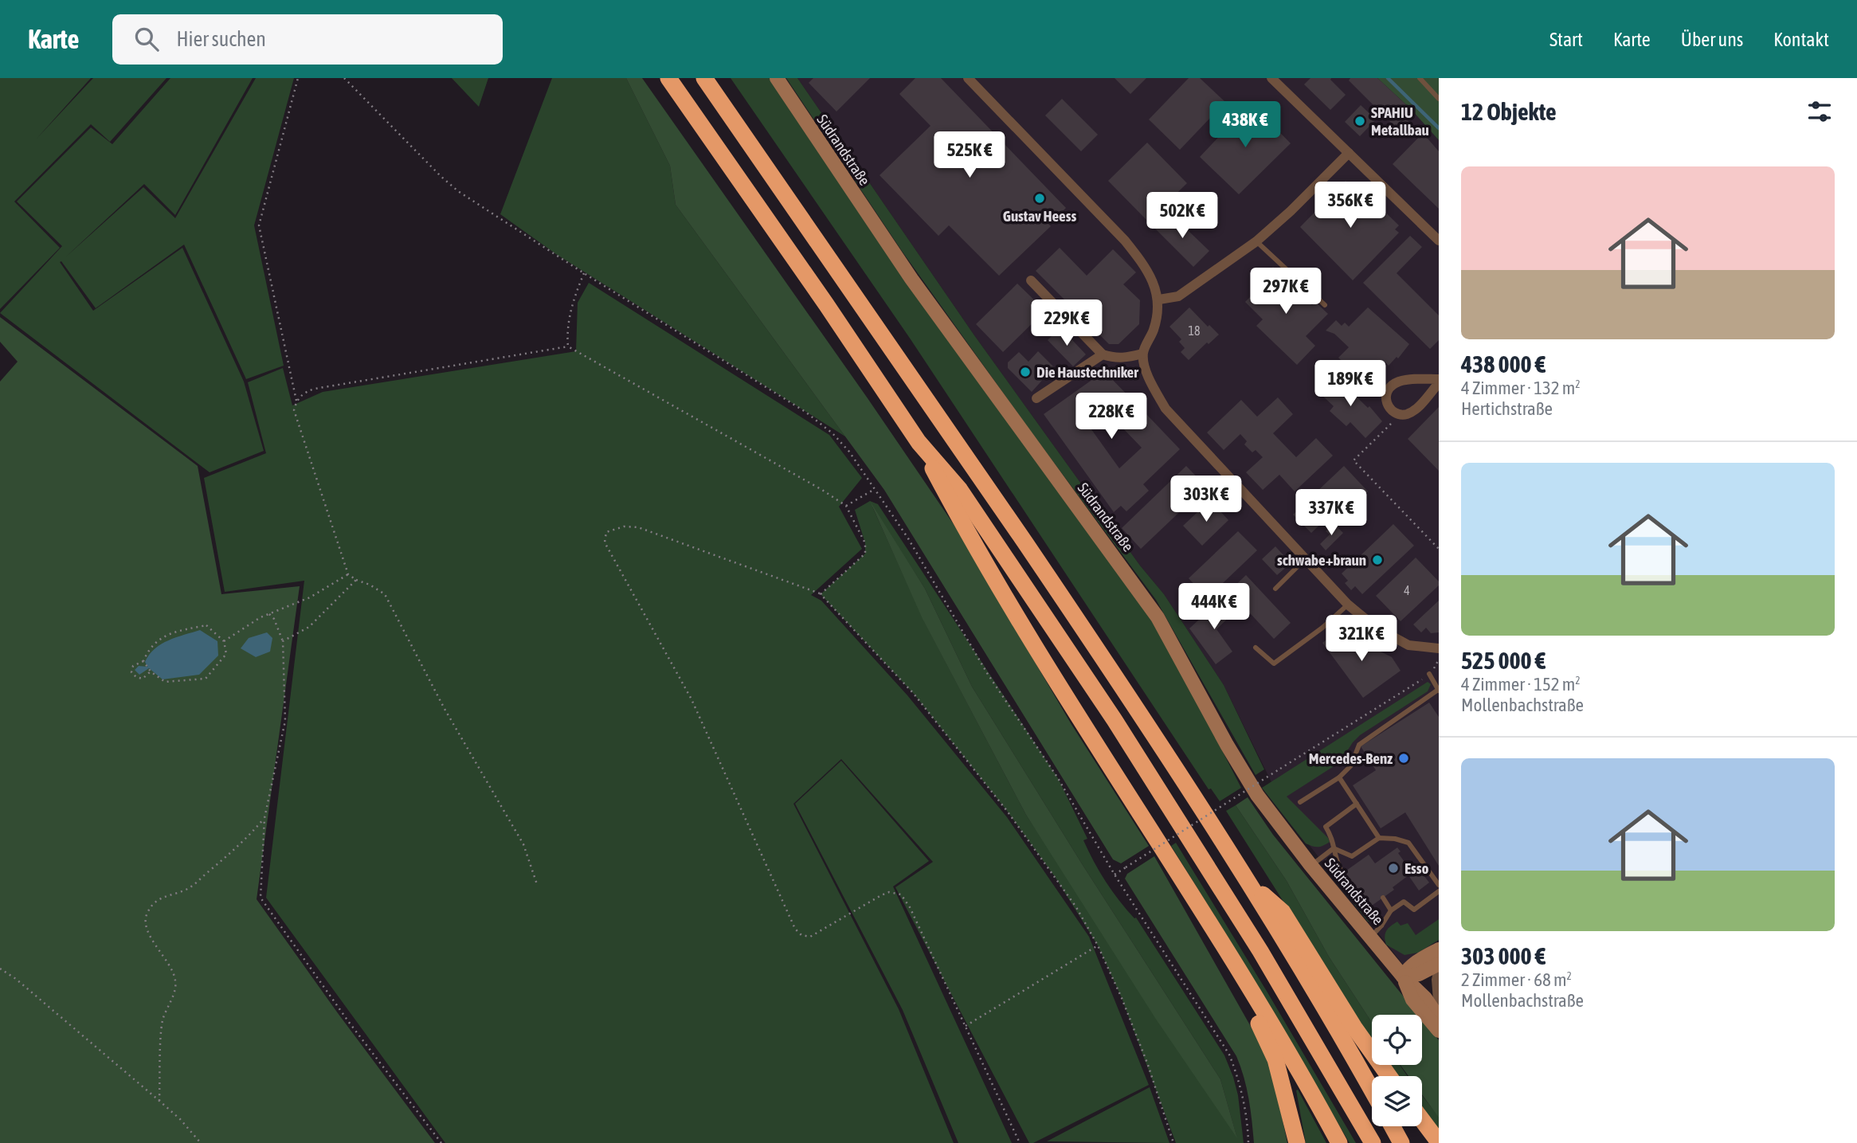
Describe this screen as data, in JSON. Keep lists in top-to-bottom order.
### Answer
{
  "streets": {
    "main road": ["Südrandstraße"]
  },
  "places": [
    "SPAHIU Metallbau",
    "Gustav Heess",
    "Die Haustechniker",
    "schwabe+braun",
    "Mercedes-Benz",
    "Esso"
  ],
  "house_numbers": ["18", "4"],
  "page": {
    "header": "Karte",
    "search": "Hier suchen",
    "nav": [
      "Start",
      "Karte",
      "Über uns",
      "Kontakt"
    ],
    "heading": "12 Objekte",
    "price": [
      "438K €",
      "525K €",
      "356K €",
      "502K €",
      "297K €",
      "229K €",
      "189K €",
      "228K €",
      "303K €",
      "337K €",
      "444K €",
      "321K €"
    ],
    "list": [
      {
        "name": "438 000 €",
        "note": "4 Zimmer · 132 m² · Hertichstraße"
      },
      {
        "name": "525 000 €",
        "note": "4 Zimmer · 152 m² · Mollenbachstraße"
      },
      {
        "name": "303 000 €",
        "note": "2 Zimmer · 68 m² · Mollenbachstraße"
      }
    ]
  }
}
